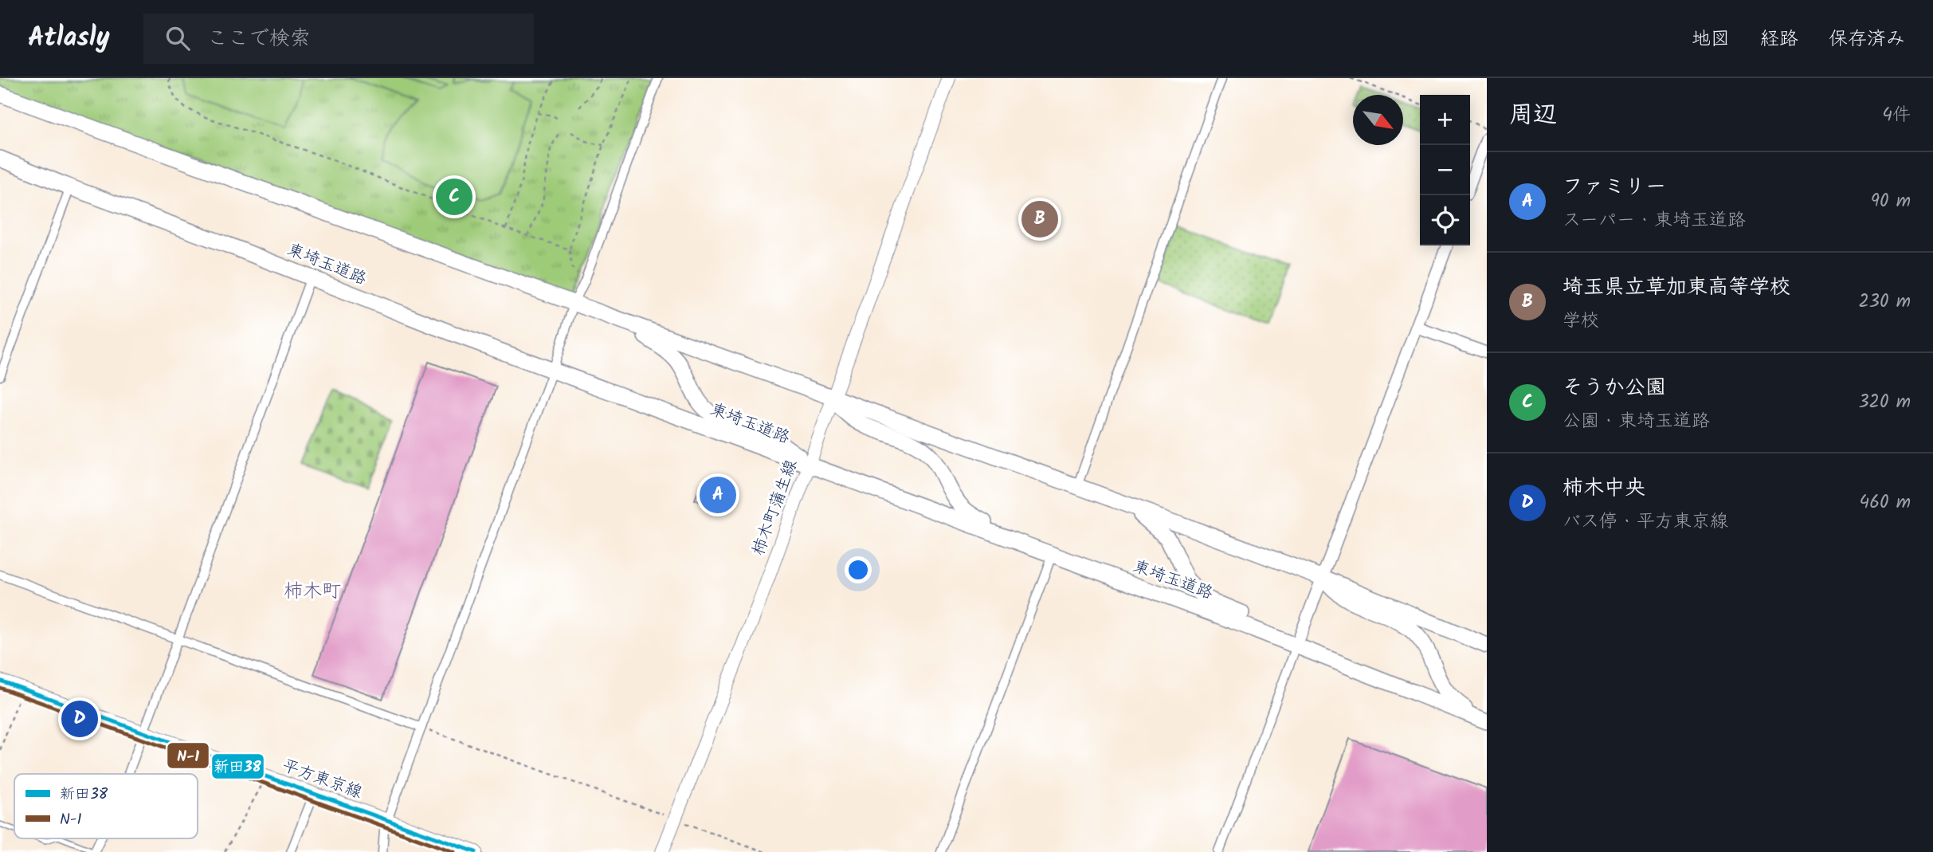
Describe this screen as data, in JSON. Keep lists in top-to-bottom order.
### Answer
{
  "streets": {
    "highway": ["東埼玉道路"],
    "main road": ["柿木町蒲生線", "平方東京線"]
  },
  "crossings": [
    ["東埼玉道路", "柿木町蒲生線"]
  ],
  "districts": ["柿木町"],
  "lines": ["transit line 新田38", "transit line N-1"],
  "legend": ["新田38", "N-1"],
  "north": "bottom right",
  "page": {
    "header": "Atlasly",
    "search": "ここで検索",
    "nav": ["地図", "経路", "保存済み"],
    "heading": ["周辺", "4件"],
    "map_buttons": ["+", "−"],
    "list": [
      {
        "mark": "A",
        "name": "ファミリー",
        "note": "スーパー · 東埼玉道路",
        "value": "90 m"
      },
      {
        "mark": "B",
        "name": "埼玉県立草加東高等学校",
        "note": "学校",
        "value": "230 m"
      },
      {
        "mark": "C",
        "name": "そうか公園",
        "note": "公園 · 東埼玉道路",
        "value": "320 m"
      },
      {
        "mark": "D",
        "name": "柿木中央",
        "note": "バス停 · 平方東京線",
        "value": "460 m"
      }
    ],
    "pins": [
      "C",
      "B",
      "A",
      "D"
    ]
  }
}
